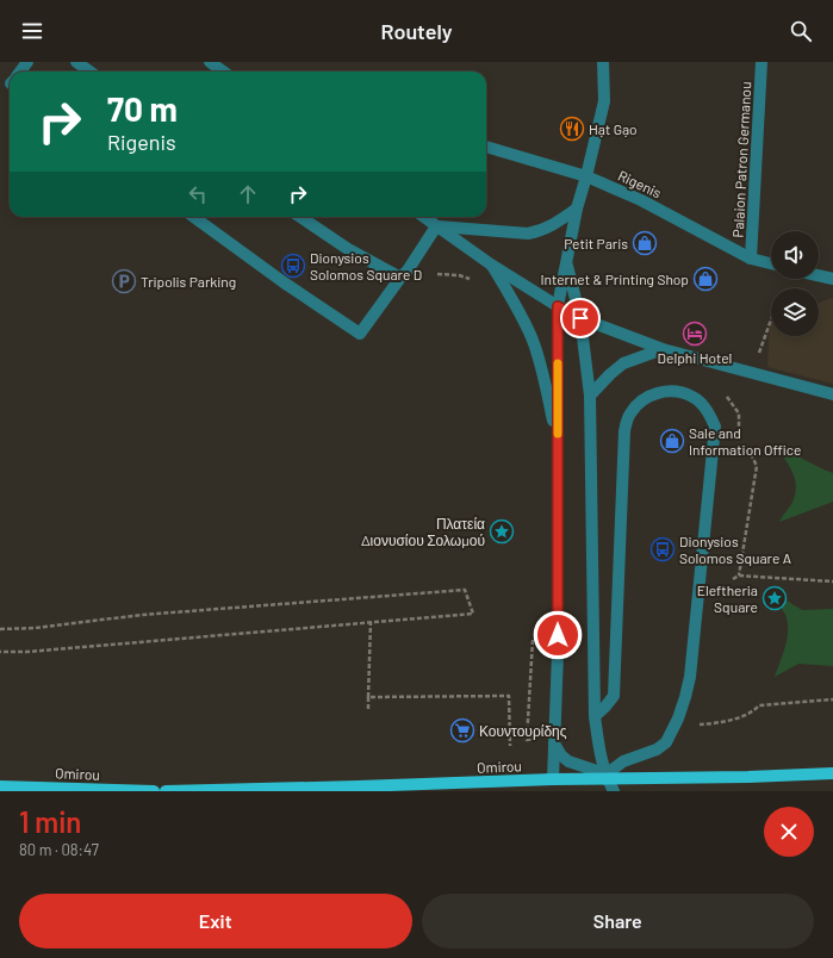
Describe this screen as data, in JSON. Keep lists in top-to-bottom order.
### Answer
{
  "streets": {
    "main road": ["Omirou"],
    "street": ["Palaion Patron Germanou", "Rigenis"]
  },
  "crossings": [
    ["Palaion Patron Germanou", "Rigenis"]
  ],
  "places": {
    "restaurant": ["Hạt Gạo"],
    "shop": ["Petit Paris", "Internet & Printing Shop", "Sale and Information Office"],
    "bus stop": ["Dionysios Solomos Square D", "Dionysios Solomos Square A"],
    "parking": ["Tripolis Parking"],
    "hotel": ["Delphi Hotel"],
    "place": ["Πλατεία Διονυσίου Σολωμού", "Eleftheria Square"],
    "supermarket": ["Κουντουρίδης"]
  },
  "page": {
    "header": "Routely",
    "turn": ["70 m", "Rigenis"],
    "heading": ["1 min", "80 m · 08:47"],
    "buttons": ["Exit", "Share"]
  }
}
